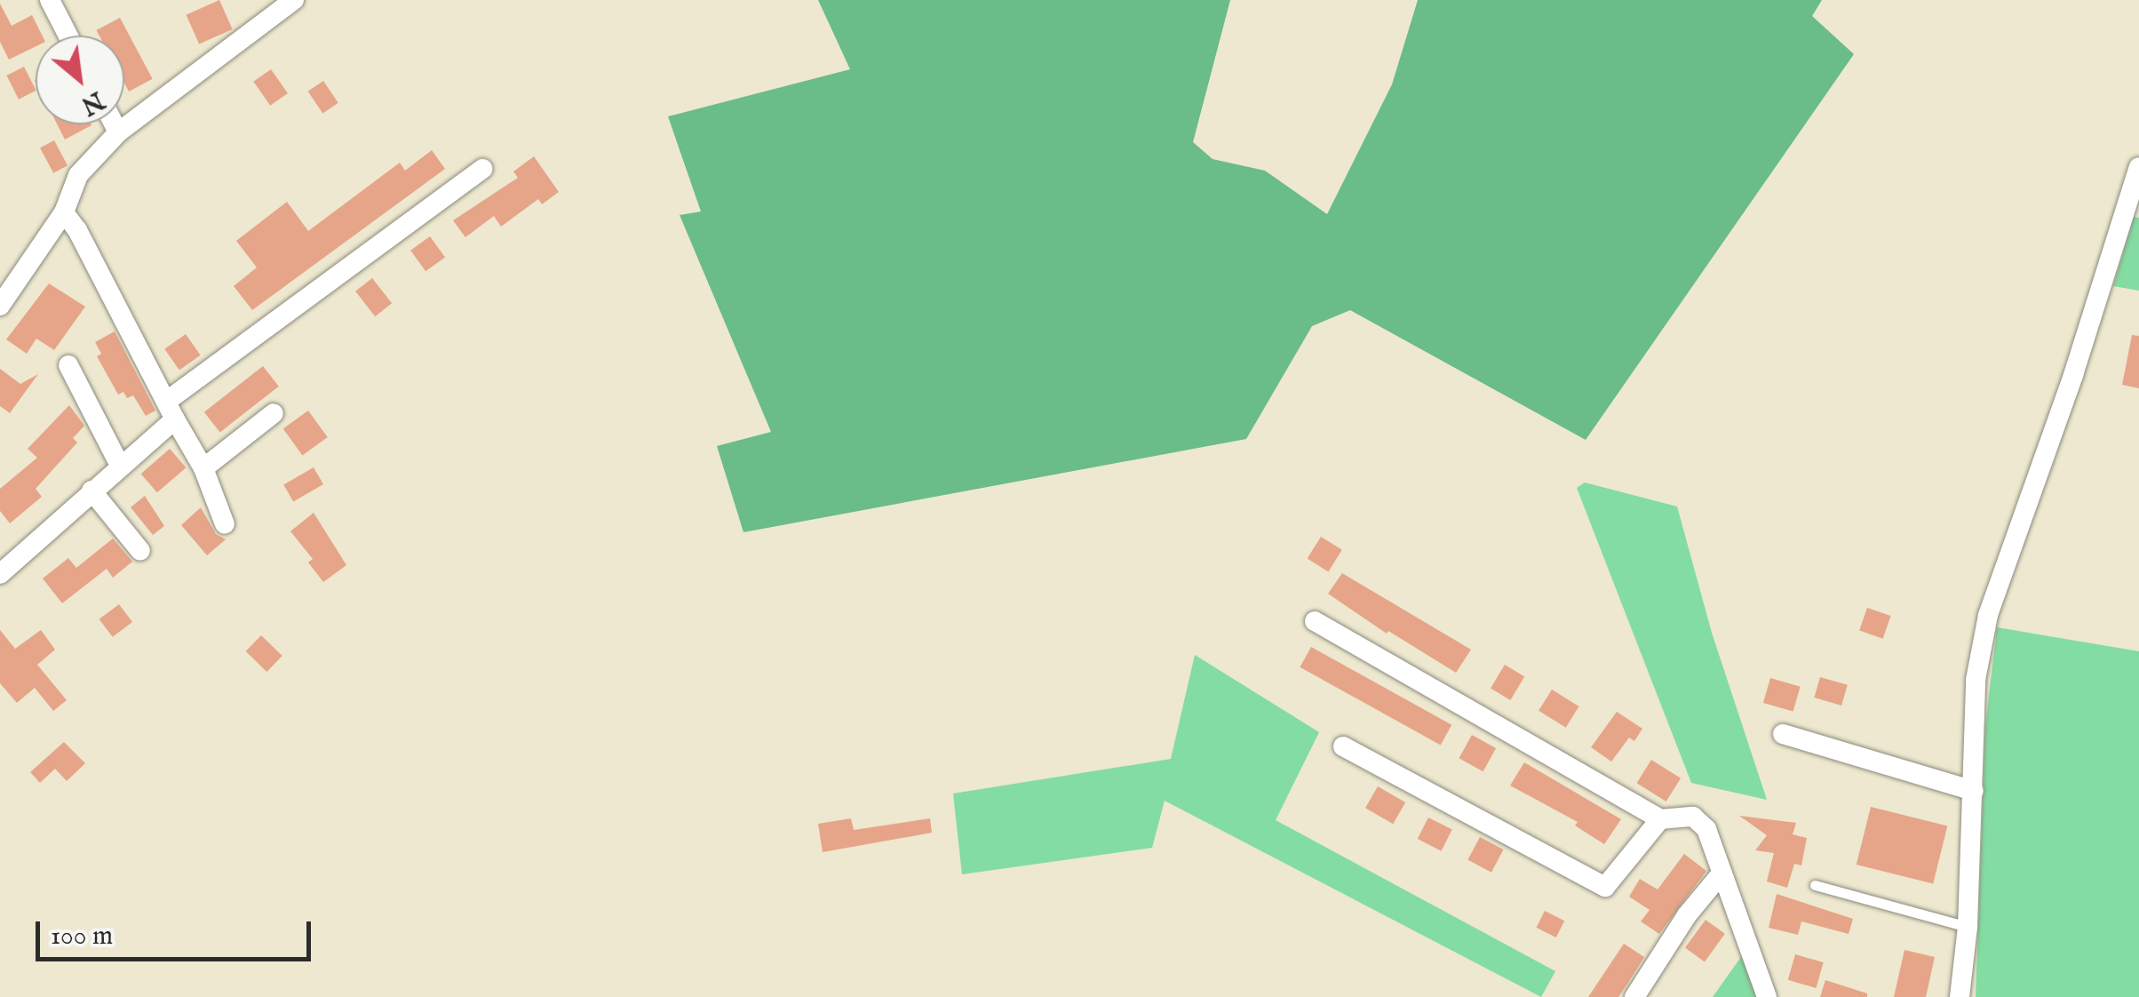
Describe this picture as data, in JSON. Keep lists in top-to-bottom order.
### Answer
{
  "scale_bar": "100 m",
  "north": "bottom right"
}
